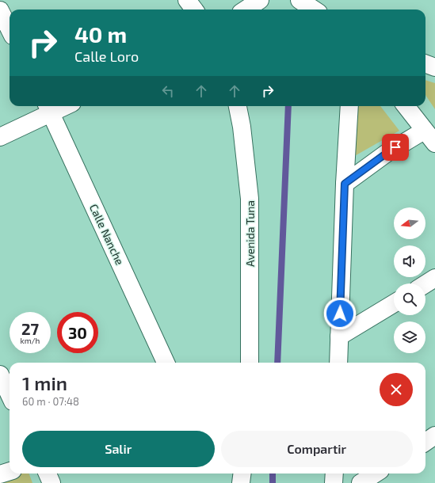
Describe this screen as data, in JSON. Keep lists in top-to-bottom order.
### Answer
{
  "streets": {
    "street": ["Avenida Tuna", "Calle Nanche"]
  },
  "north": "left",
  "page": {
    "turn": ["40 m", "Calle Loro"],
    "speed": "27 km/h",
    "limit": "30",
    "heading": ["1 min", "60 m · 07:48"],
    "buttons": ["Salir", "Compartir"]
  }
}
